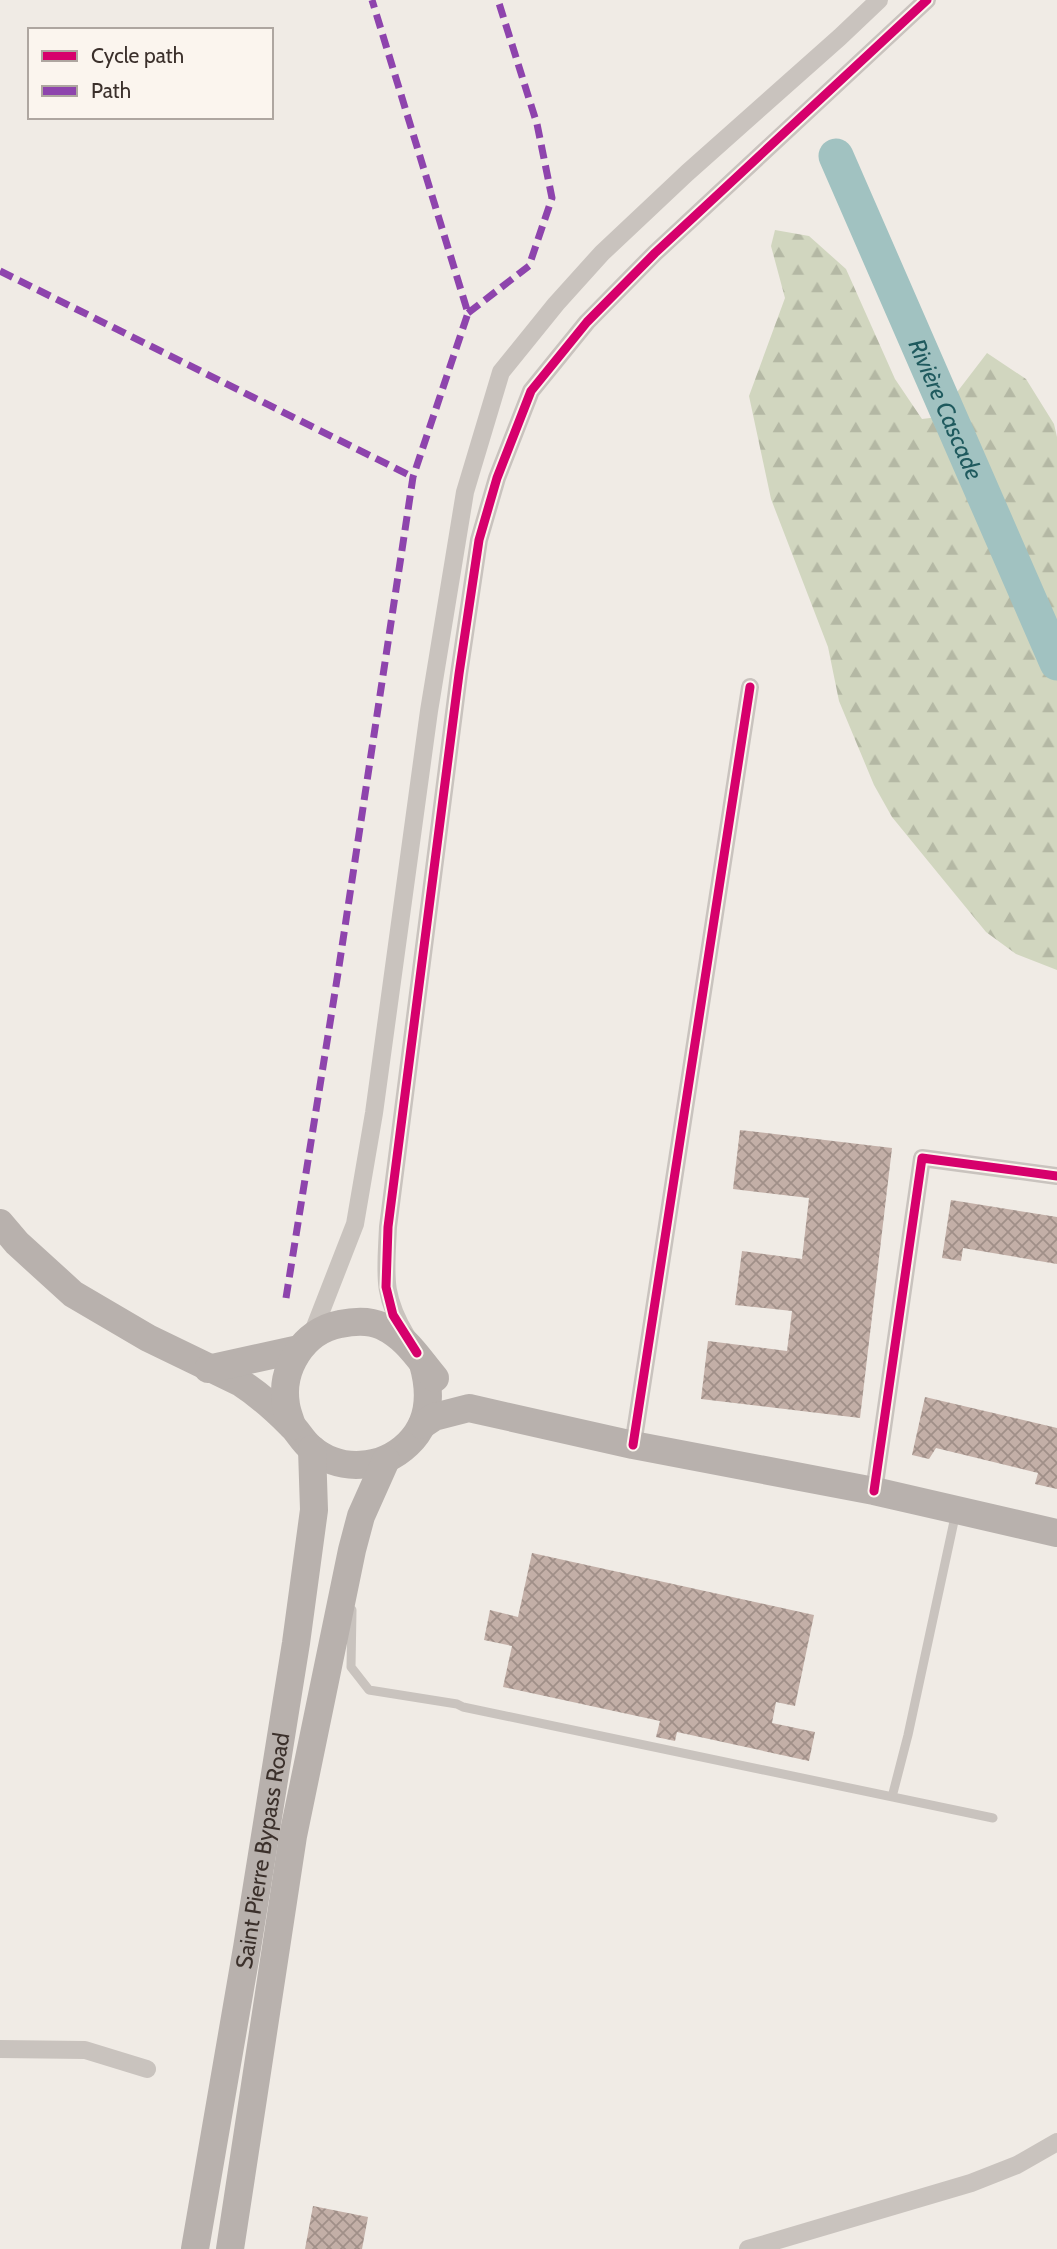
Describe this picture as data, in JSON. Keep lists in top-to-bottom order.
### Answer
{
  "streets": {
    "main road": ["Saint Pierre Bypass Road"]
  },
  "water": ["Rivière Cascade"],
  "legend": ["Cycle path", "Path"]
}
